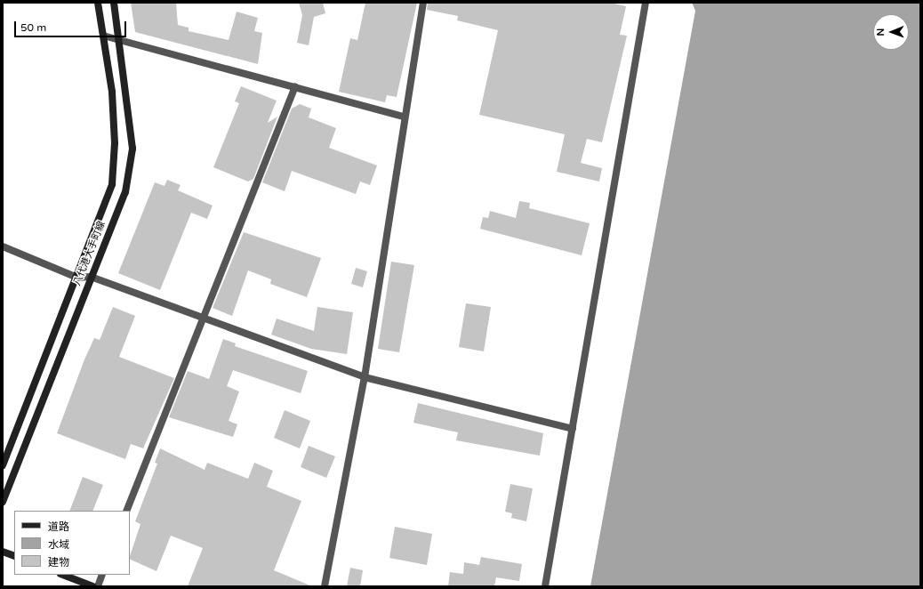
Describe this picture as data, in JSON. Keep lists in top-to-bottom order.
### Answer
{
  "streets": {
    "main road": ["八代港大手町線"]
  },
  "legend": ["道路", "水域", "建物"],
  "scale_bar": "50 m",
  "north": "left"
}
